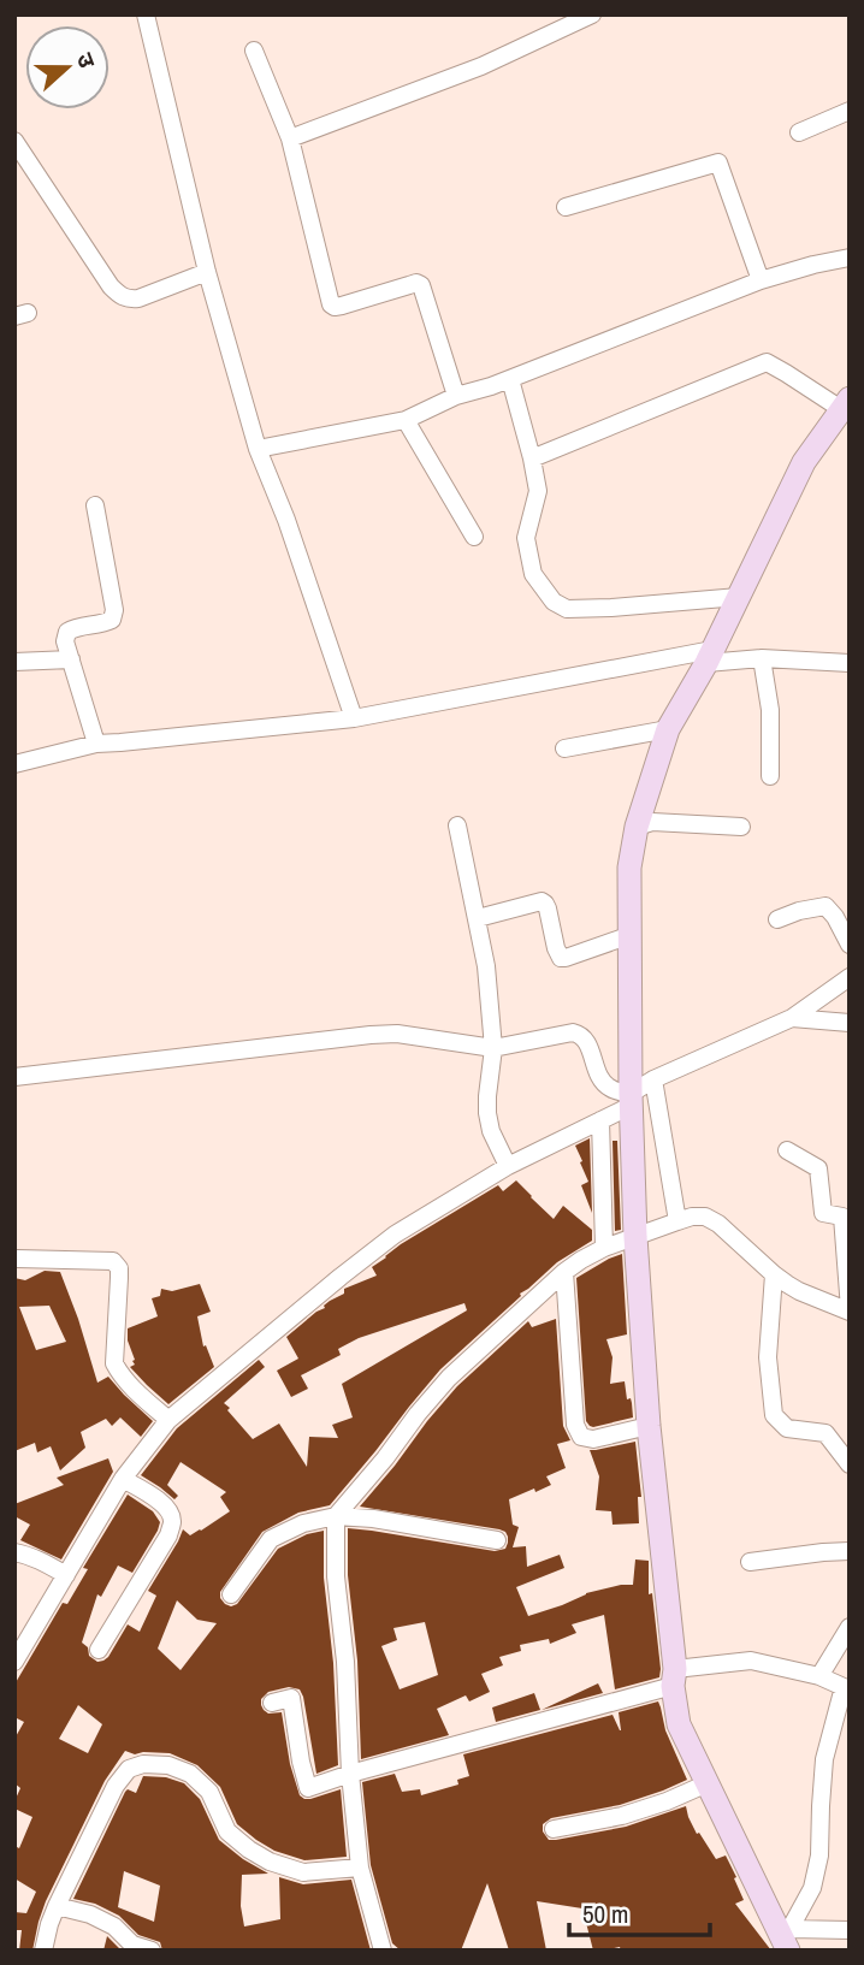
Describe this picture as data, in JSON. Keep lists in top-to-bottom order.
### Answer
{
  "scale_bar": "50 m",
  "north": "right"
}
